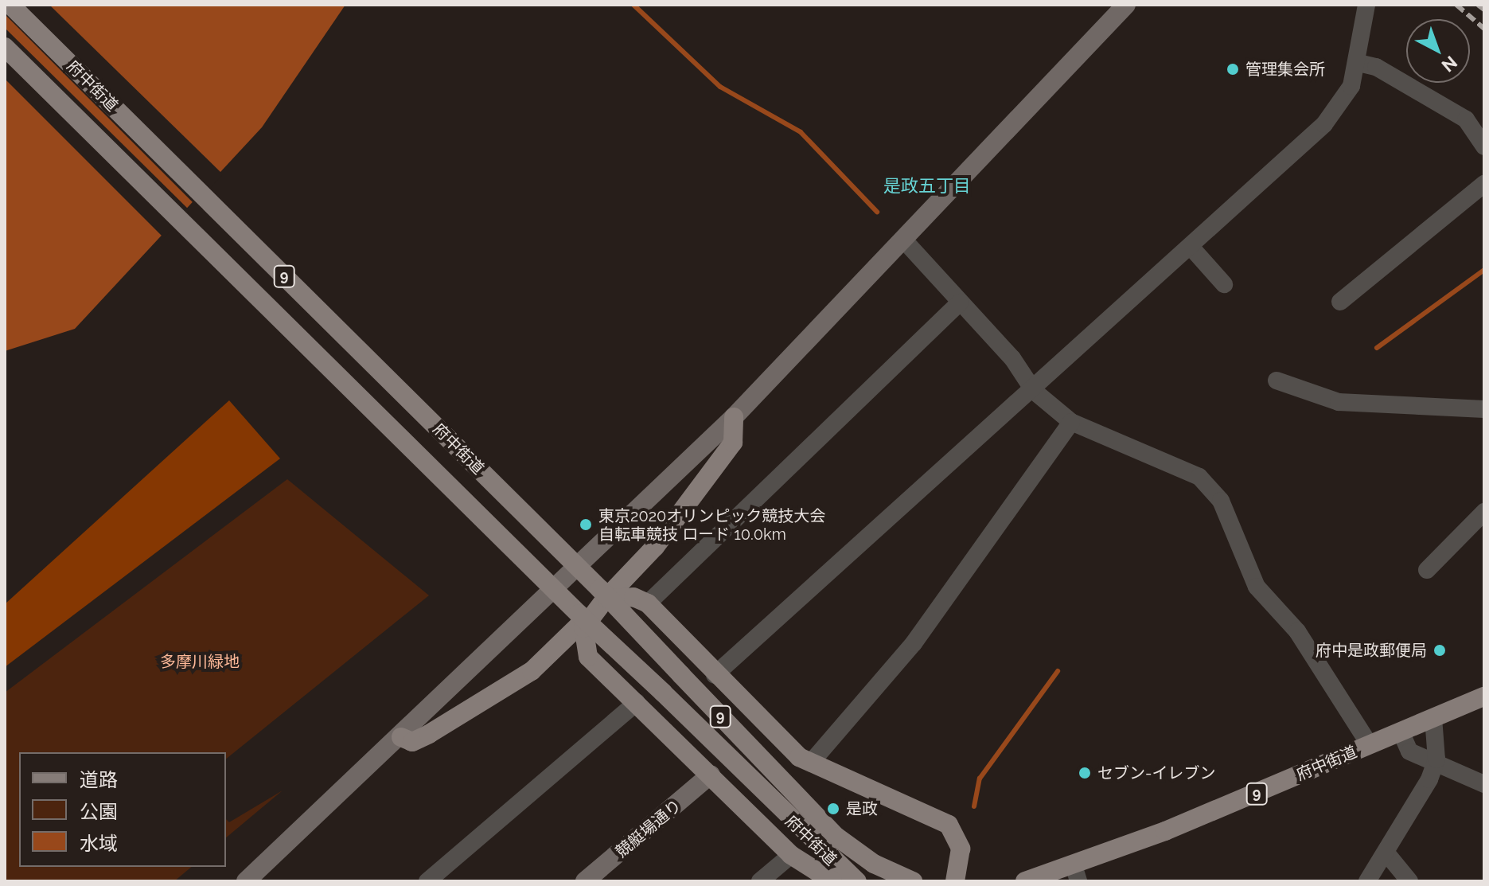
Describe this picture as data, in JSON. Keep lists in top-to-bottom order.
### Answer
{
  "streets": {
    "main road": ["府中街道", "9"],
    "street": ["競艇場通り"]
  },
  "districts": ["是政五丁目"],
  "parks": ["多摩川緑地"],
  "places": [
    "管理集会所",
    "東京2020オリンピック競技大会 自転車競技 ロード 10.0km",
    "府中是政郵便局",
    "セブン-イレブン",
    "是政"
  ],
  "legend": ["道路", "公園", "水域"],
  "north": "bottom right"
}
